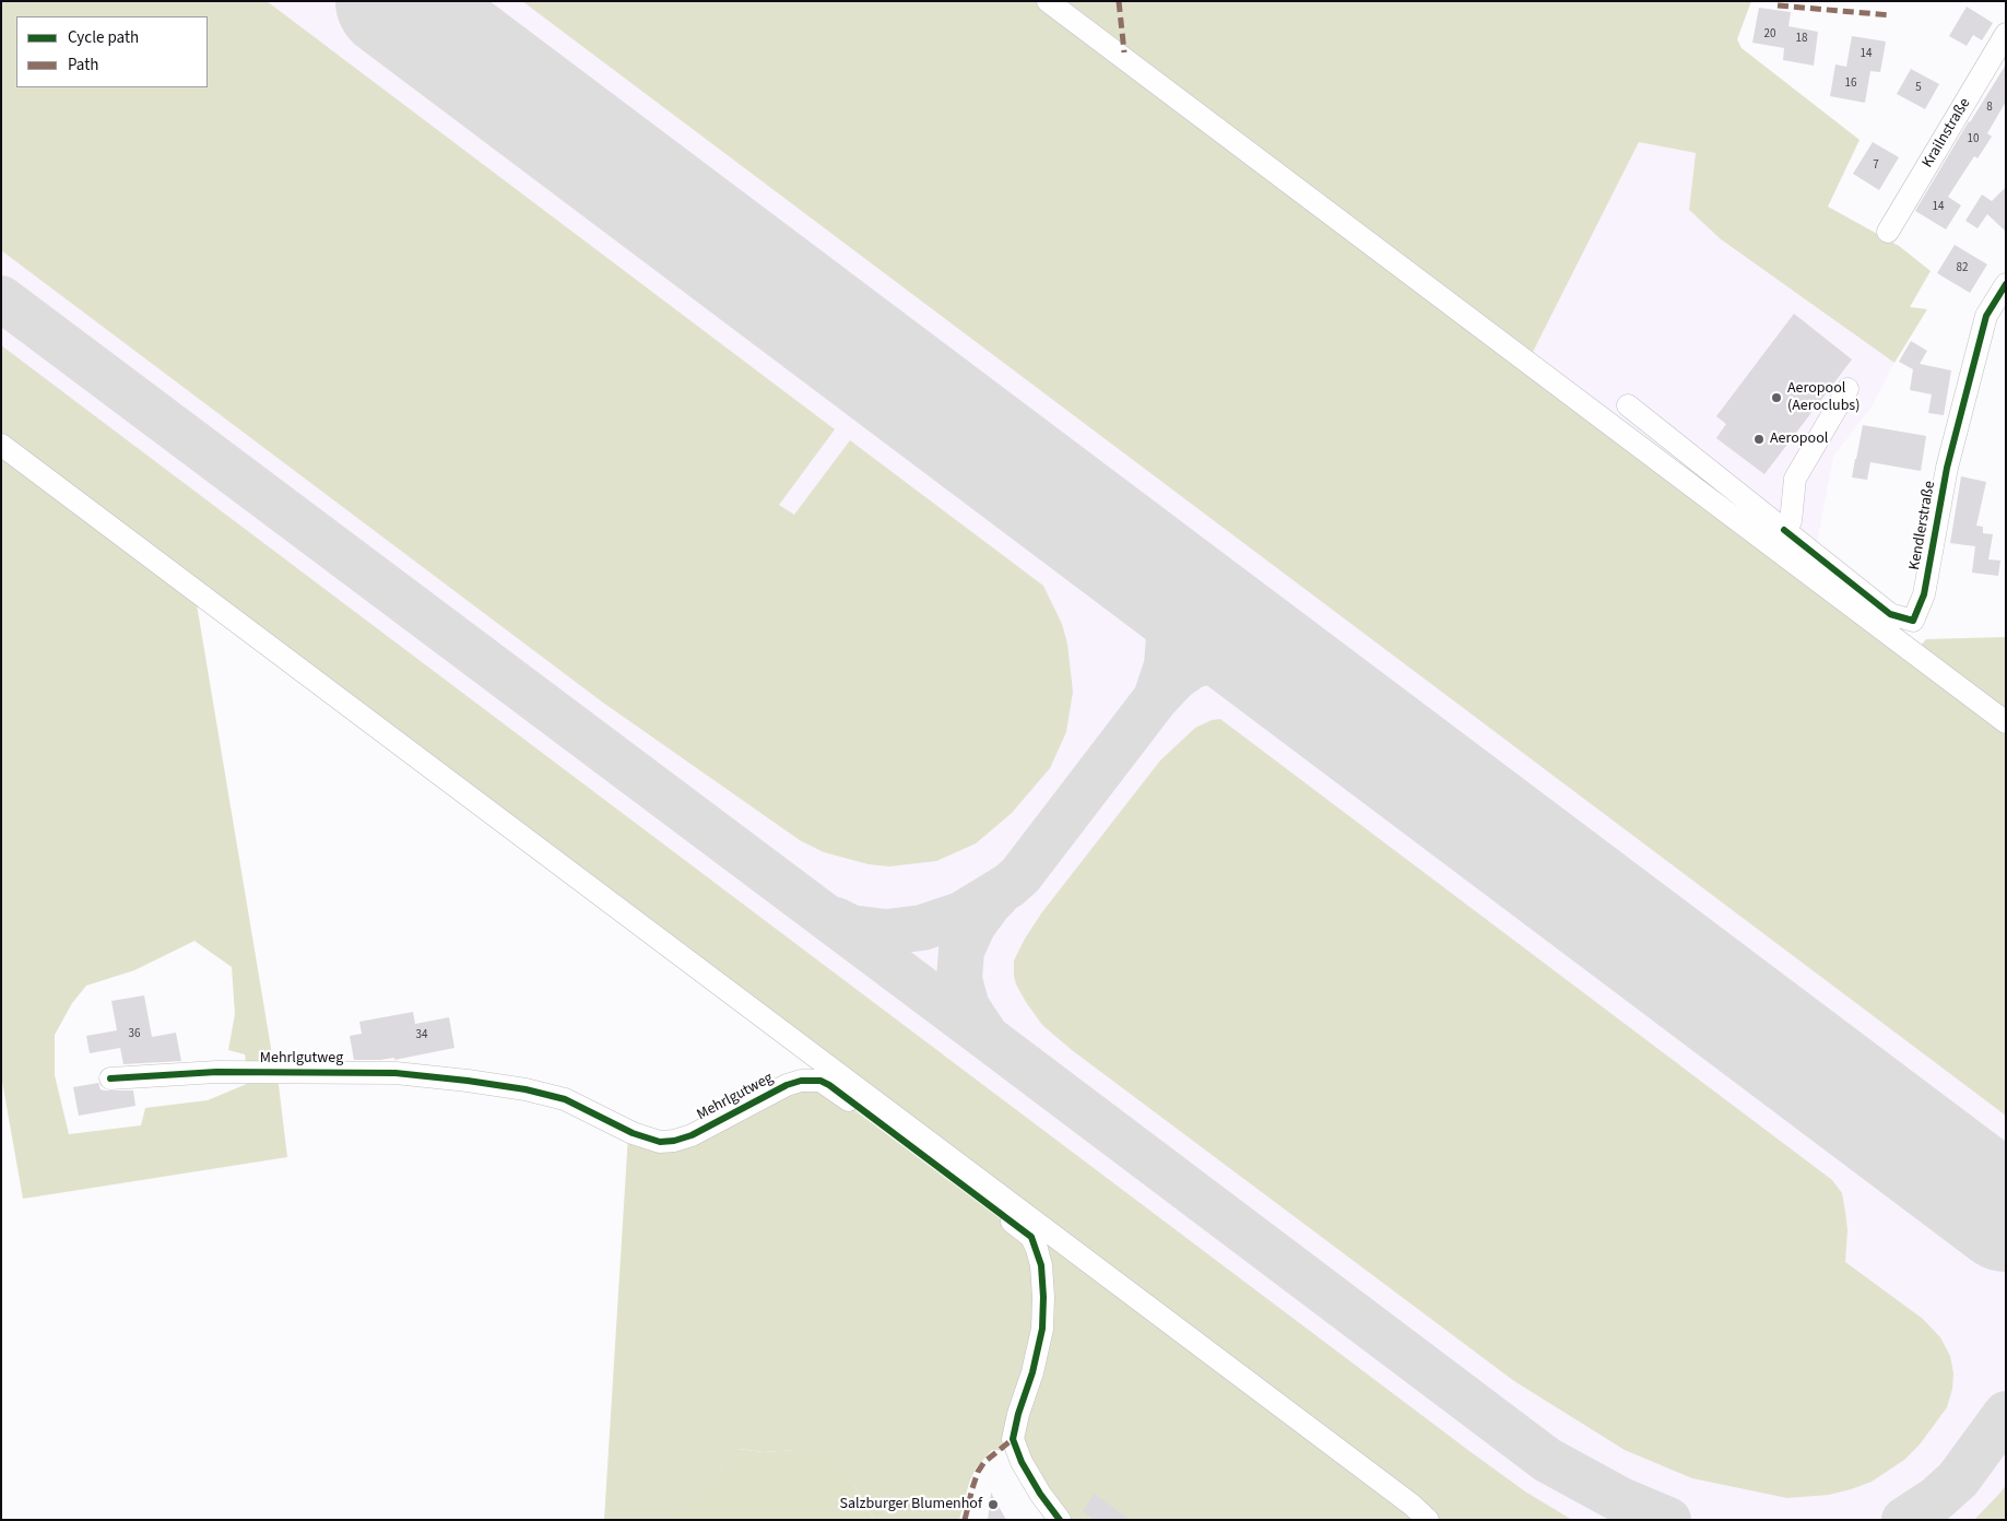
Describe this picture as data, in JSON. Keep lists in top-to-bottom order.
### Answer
{
  "streets": {
    "street": ["Krailnstraße", "Kendlerstraße", "Mehrlgutweg"]
  },
  "places": ["Aeropool (Aeroclubs)", "Aeropool", "Salzburger Blumenhof"],
  "house_numbers": [
    "20",
    "18",
    "14",
    "16",
    "5",
    "8",
    "10",
    "7",
    "14",
    "82",
    "36",
    "34"
  ],
  "legend": ["Cycle path", "Path"]
}
